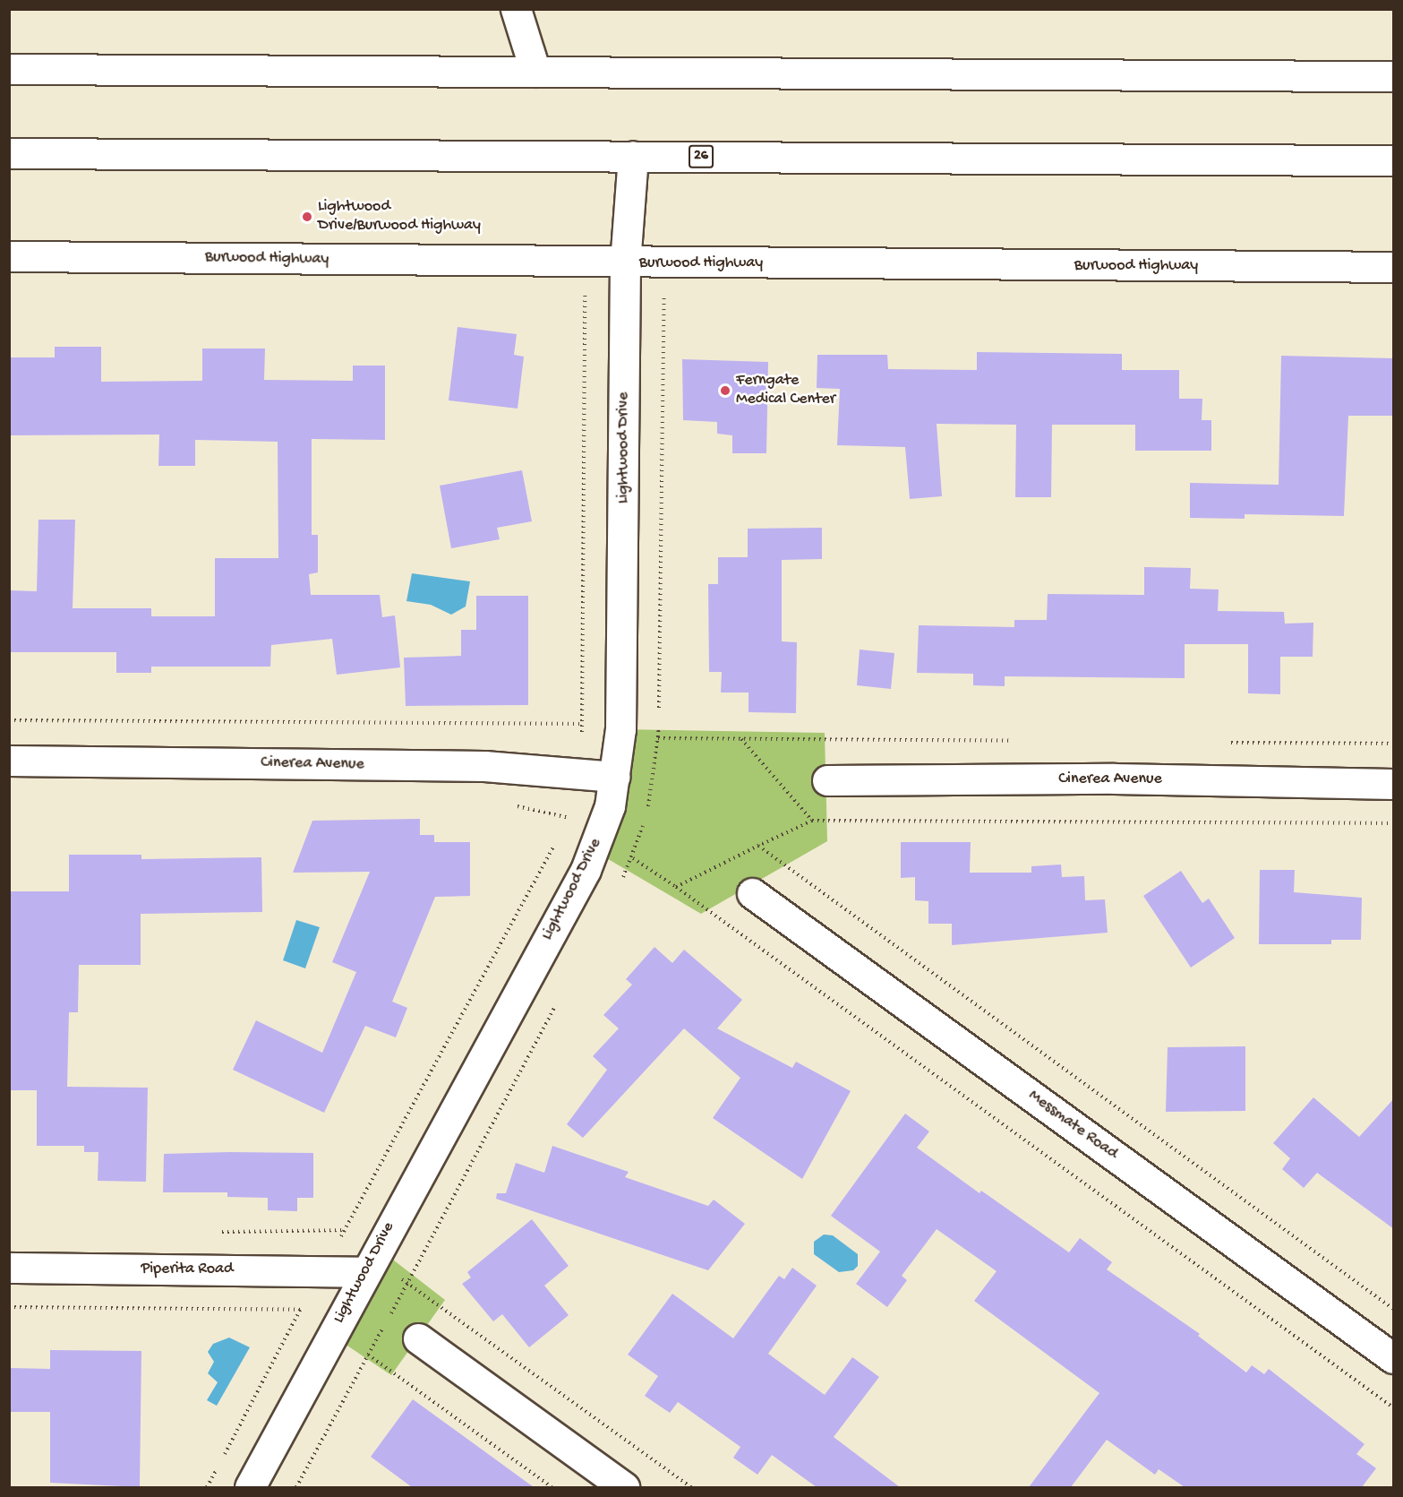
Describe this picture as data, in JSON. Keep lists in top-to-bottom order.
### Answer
{
  "streets": {
    "main road": [
      "26",
      "Burwood Highway",
      "Lightwood Drive",
      "Cinerea Avenue",
      "Messmate Road",
      "Piperita Road"
    ]
  },
  "crossings": [
    ["26", "Lightwood Drive"],
    ["Burwood Highway", "Lightwood Drive"],
    ["Lightwood Drive", "Cinerea Avenue"],
    ["Lightwood Drive", "Piperita Road"]
  ],
  "places": ["Lightwood Drive/Burwood Highway", "Ferngate Medical Center"]
}
